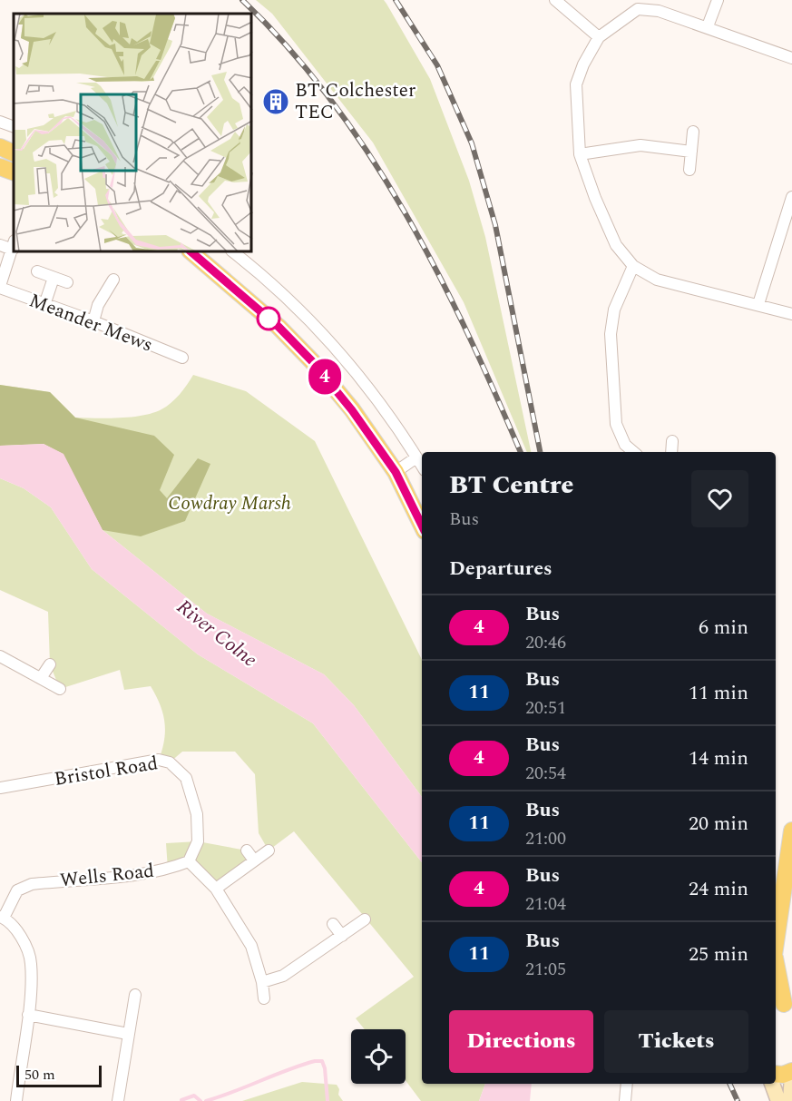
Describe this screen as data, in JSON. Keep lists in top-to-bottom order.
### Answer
{
  "streets": {
    "street": ["Meander Mews", "Bristol Road", "Wells Road"]
  },
  "crossings": [
    ["Bristol Road", "Wells Road"]
  ],
  "water": ["River Colne"],
  "parks": ["Cowdray Marsh"],
  "places": {
    "building": ["BT Colchester TEC"]
  },
  "lines": ["bus line 4"],
  "scale_bar": "50 m",
  "page": {
    "on_map": "4",
    "heading": [
      ["BT Centre", "Bus"],
      "Departures"
    ],
    "list": [
      {
        "mark": "4",
        "name": "Bus",
        "note": "20:46",
        "value": "6 min"
      },
      {
        "mark": "11",
        "name": "Bus",
        "note": "20:51",
        "value": "11 min"
      },
      {
        "mark": "4",
        "name": "Bus",
        "note": "20:54",
        "value": "14 min"
      },
      {
        "mark": "11",
        "name": "Bus",
        "note": "21:00",
        "value": "20 min"
      },
      {
        "mark": "4",
        "name": "Bus",
        "note": "21:04",
        "value": "24 min"
      },
      {
        "mark": "11",
        "name": "Bus",
        "note": "21:05",
        "value": "25 min"
      }
    ],
    "buttons": ["Directions", "Tickets"],
    "scale": "50 m"
  }
}
